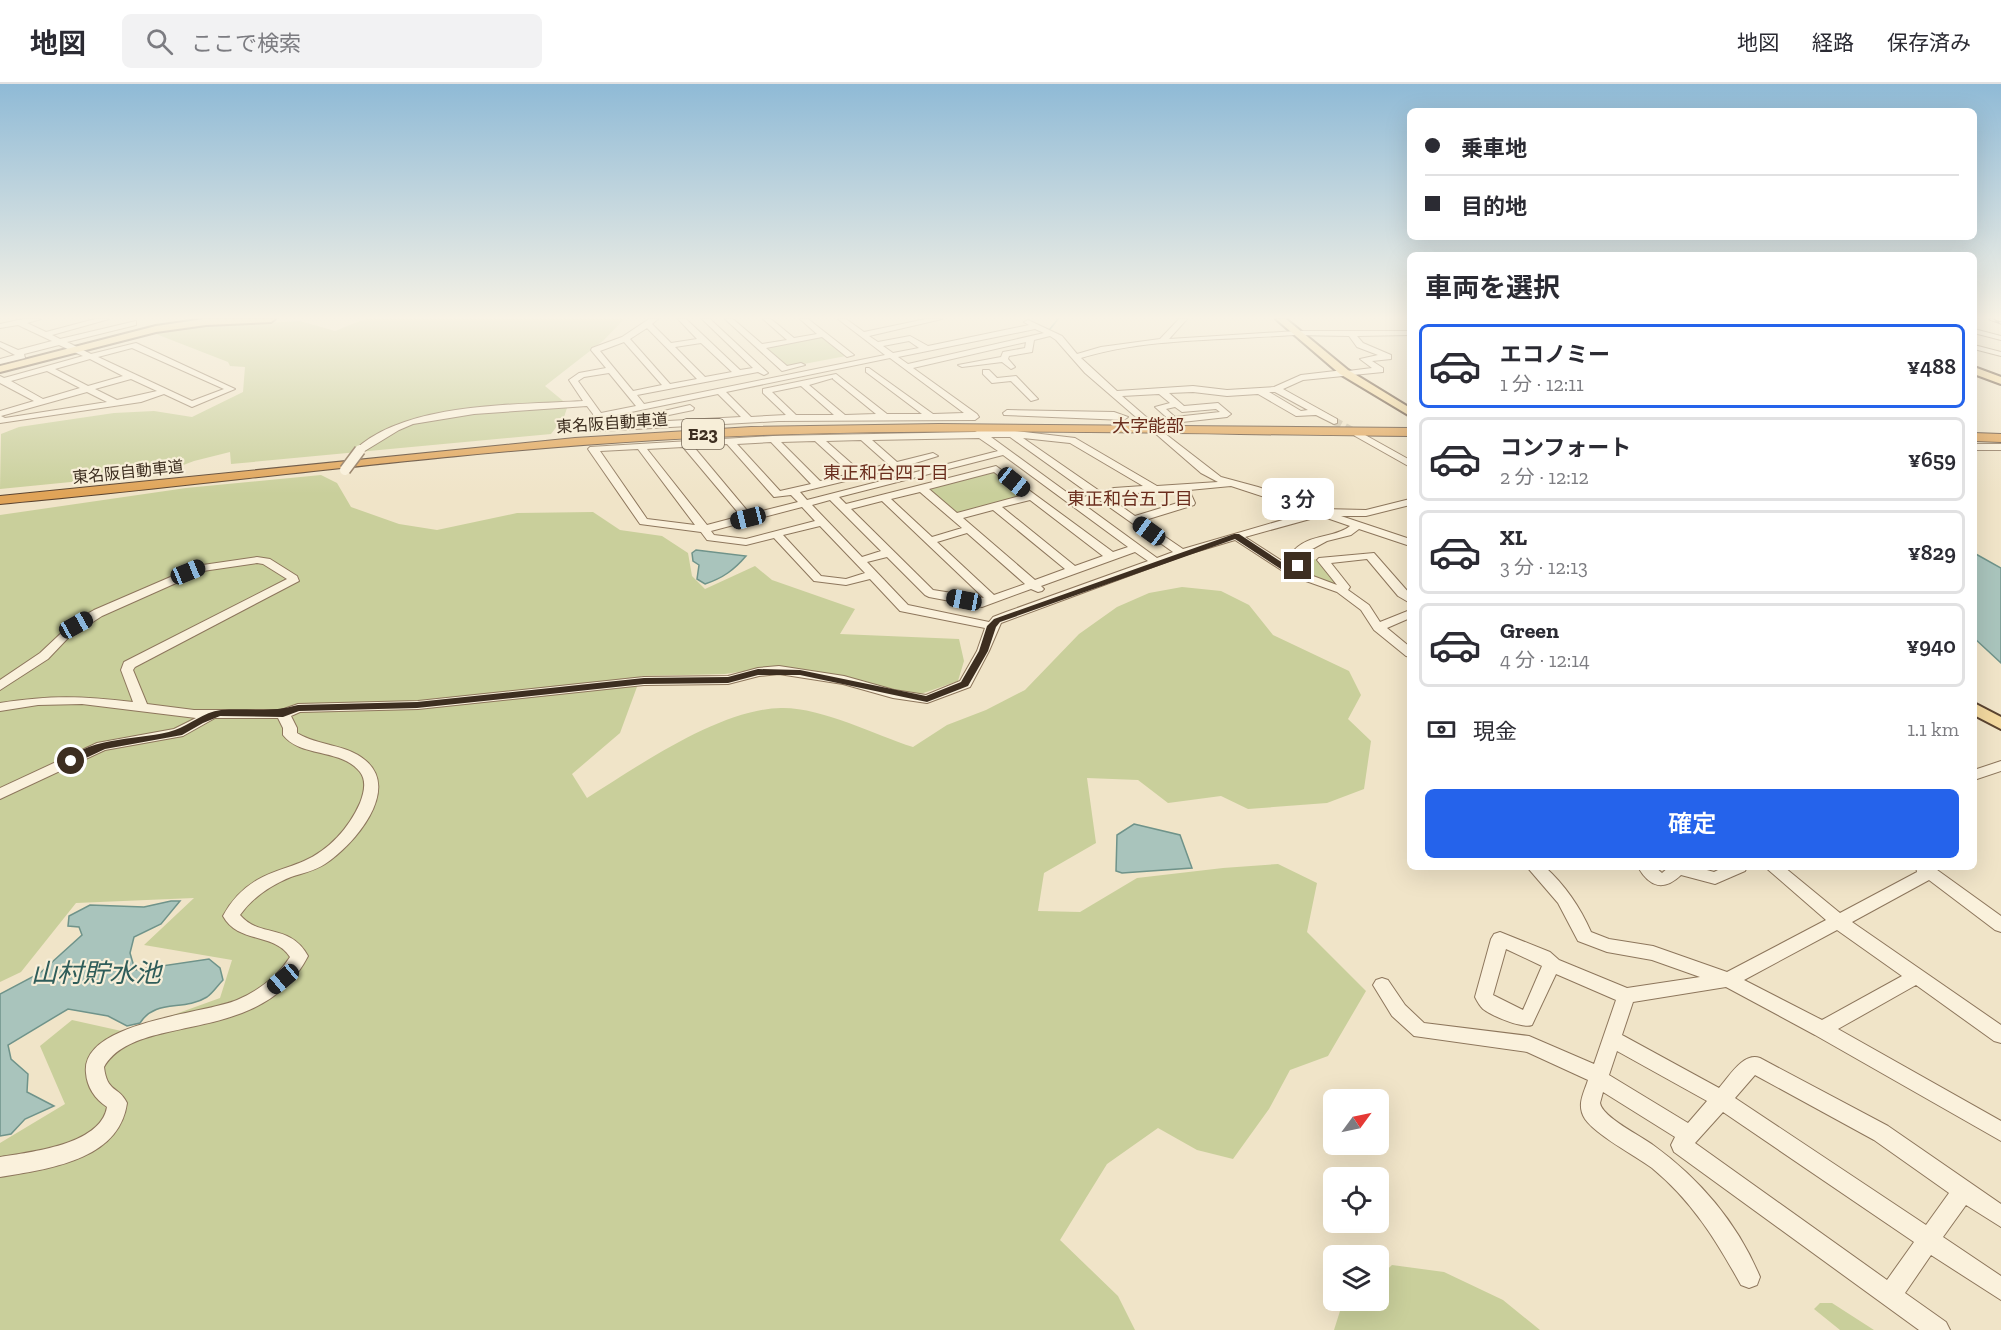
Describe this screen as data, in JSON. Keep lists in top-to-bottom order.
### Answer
{
  "streets": {
    "highway": ["東名阪自動車道", "E23"]
  },
  "districts": ["大字能部", "東正和台四丁目", "東正和台五丁目"],
  "water": ["山村貯水池"],
  "north": "top right",
  "page": {
    "header": "地図",
    "search": "ここで検索",
    "nav": ["地図", "経路", "保存済み"],
    "banner": ["乗車地", "目的地"],
    "heading": "車両を選択",
    "list": [
      {
        "name": "エコノミー",
        "note": "1 分 · 12:11",
        "value": "¥488"
      },
      {
        "name": "コンフォート",
        "note": "2 分 · 12:12",
        "value": "¥659"
      },
      {
        "name": "XL",
        "note": "3 分 · 12:13",
        "value": "¥829"
      },
      {
        "name": "Green",
        "note": "4 分 · 12:14",
        "value": "¥940"
      }
    ],
    "bubble": "3 分",
    "pay": ["現金", "1.1 km"],
    "buttons": "確定"
  }
}
